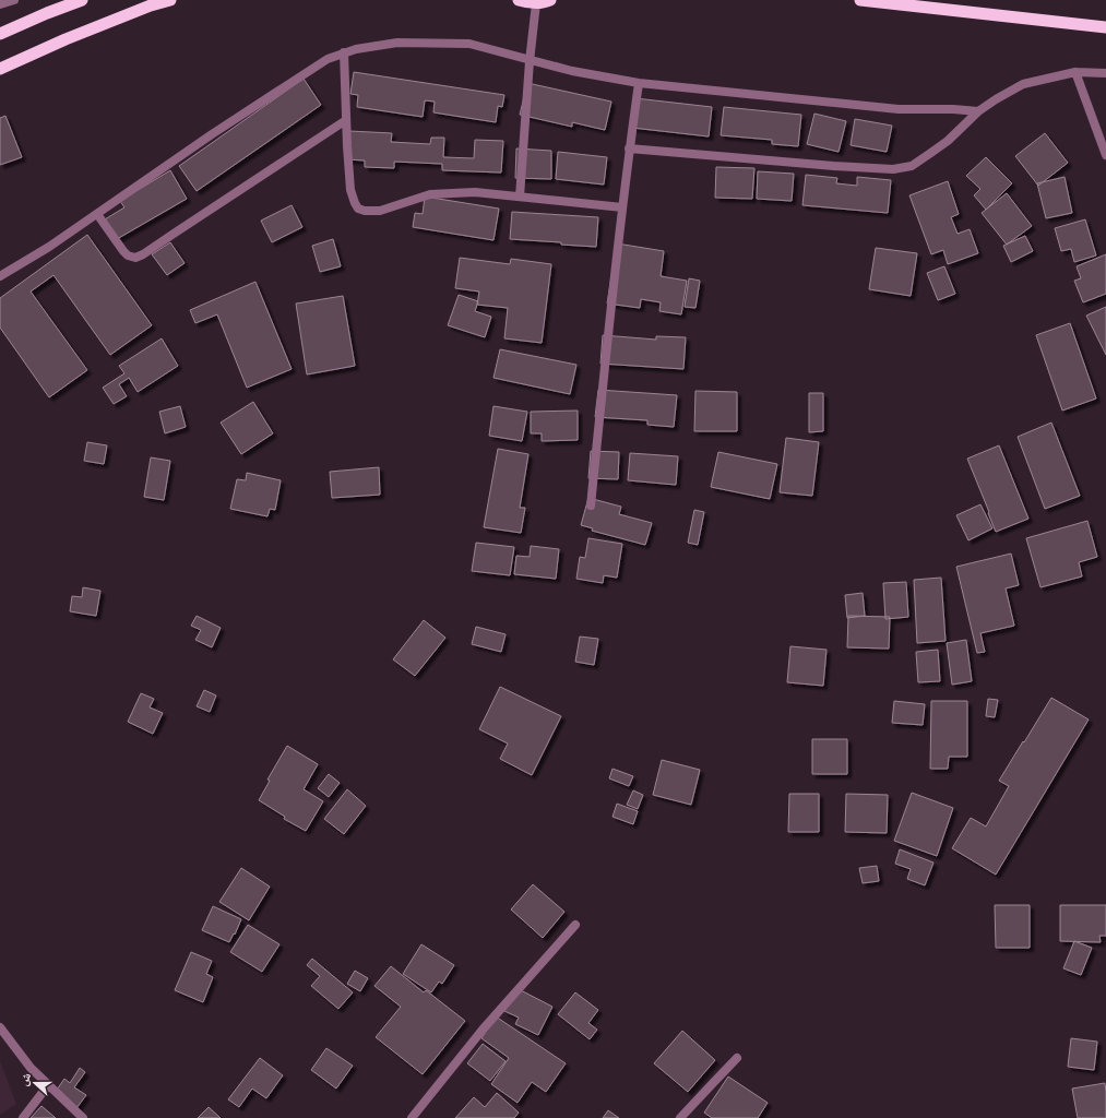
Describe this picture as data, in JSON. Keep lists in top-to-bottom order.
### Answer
{
  "north": "left"
}
